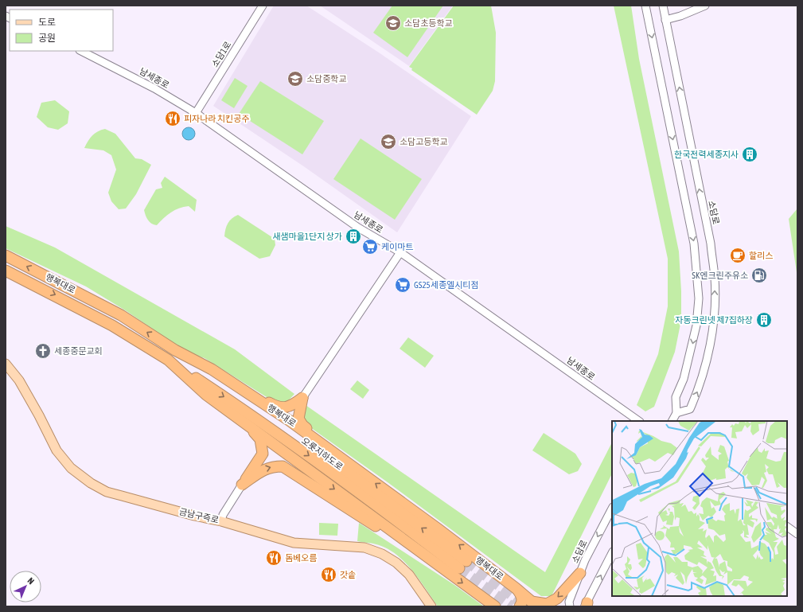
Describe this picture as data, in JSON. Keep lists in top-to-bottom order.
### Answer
{
  "streets": {
    "highway": ["행복대로", "오롯지하도로"],
    "main road": ["금남구즉로"],
    "street": ["소담1로", "남세종로", "소담로"]
  },
  "crossings": [
    ["소담1로", "남세종로"],
    ["행복대로", "오롯지하도로"]
  ],
  "places": {
    "school or university": ["소담초등학교", "소담중학교", "소담고등학교"],
    "restaurant": ["피자나라 치킨공주", "돔베오름", "갓솥"],
    "building": ["한국전력세종지사", "새샘마을1단지 상가", "자동크린넷 제7집하장"],
    "supermarket": ["케이마트", "GS25세종엘시티점"],
    "cafe": ["할리스"],
    "fuel station": ["SK엔크린주유소"],
    "church": ["세종중문교회"]
  },
  "legend": ["도로", "공원"],
  "north": "top right"
}
